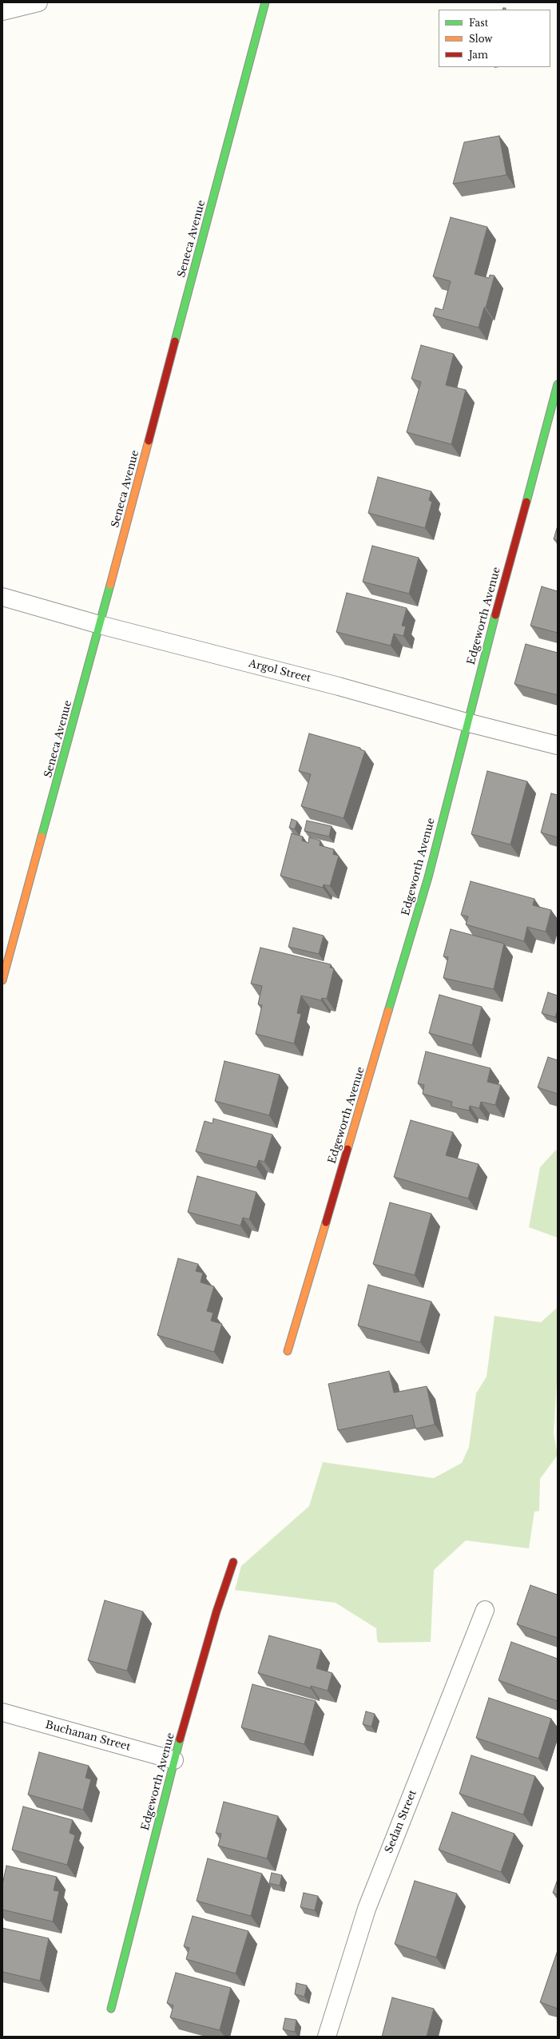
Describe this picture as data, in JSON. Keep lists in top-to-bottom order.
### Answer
{
  "streets": {
    "street": [
      "Seneca Avenue",
      "Edgeworth Avenue",
      "Argol Street",
      "Buchanan Street",
      "Sedan Street"
    ]
  },
  "crossings": [
    ["Seneca Avenue", "Argol Street"],
    ["Edgeworth Avenue", "Argol Street"],
    ["Edgeworth Avenue", "Buchanan Street"]
  ],
  "legend": ["Fast", "Slow", "Jam"]
}
